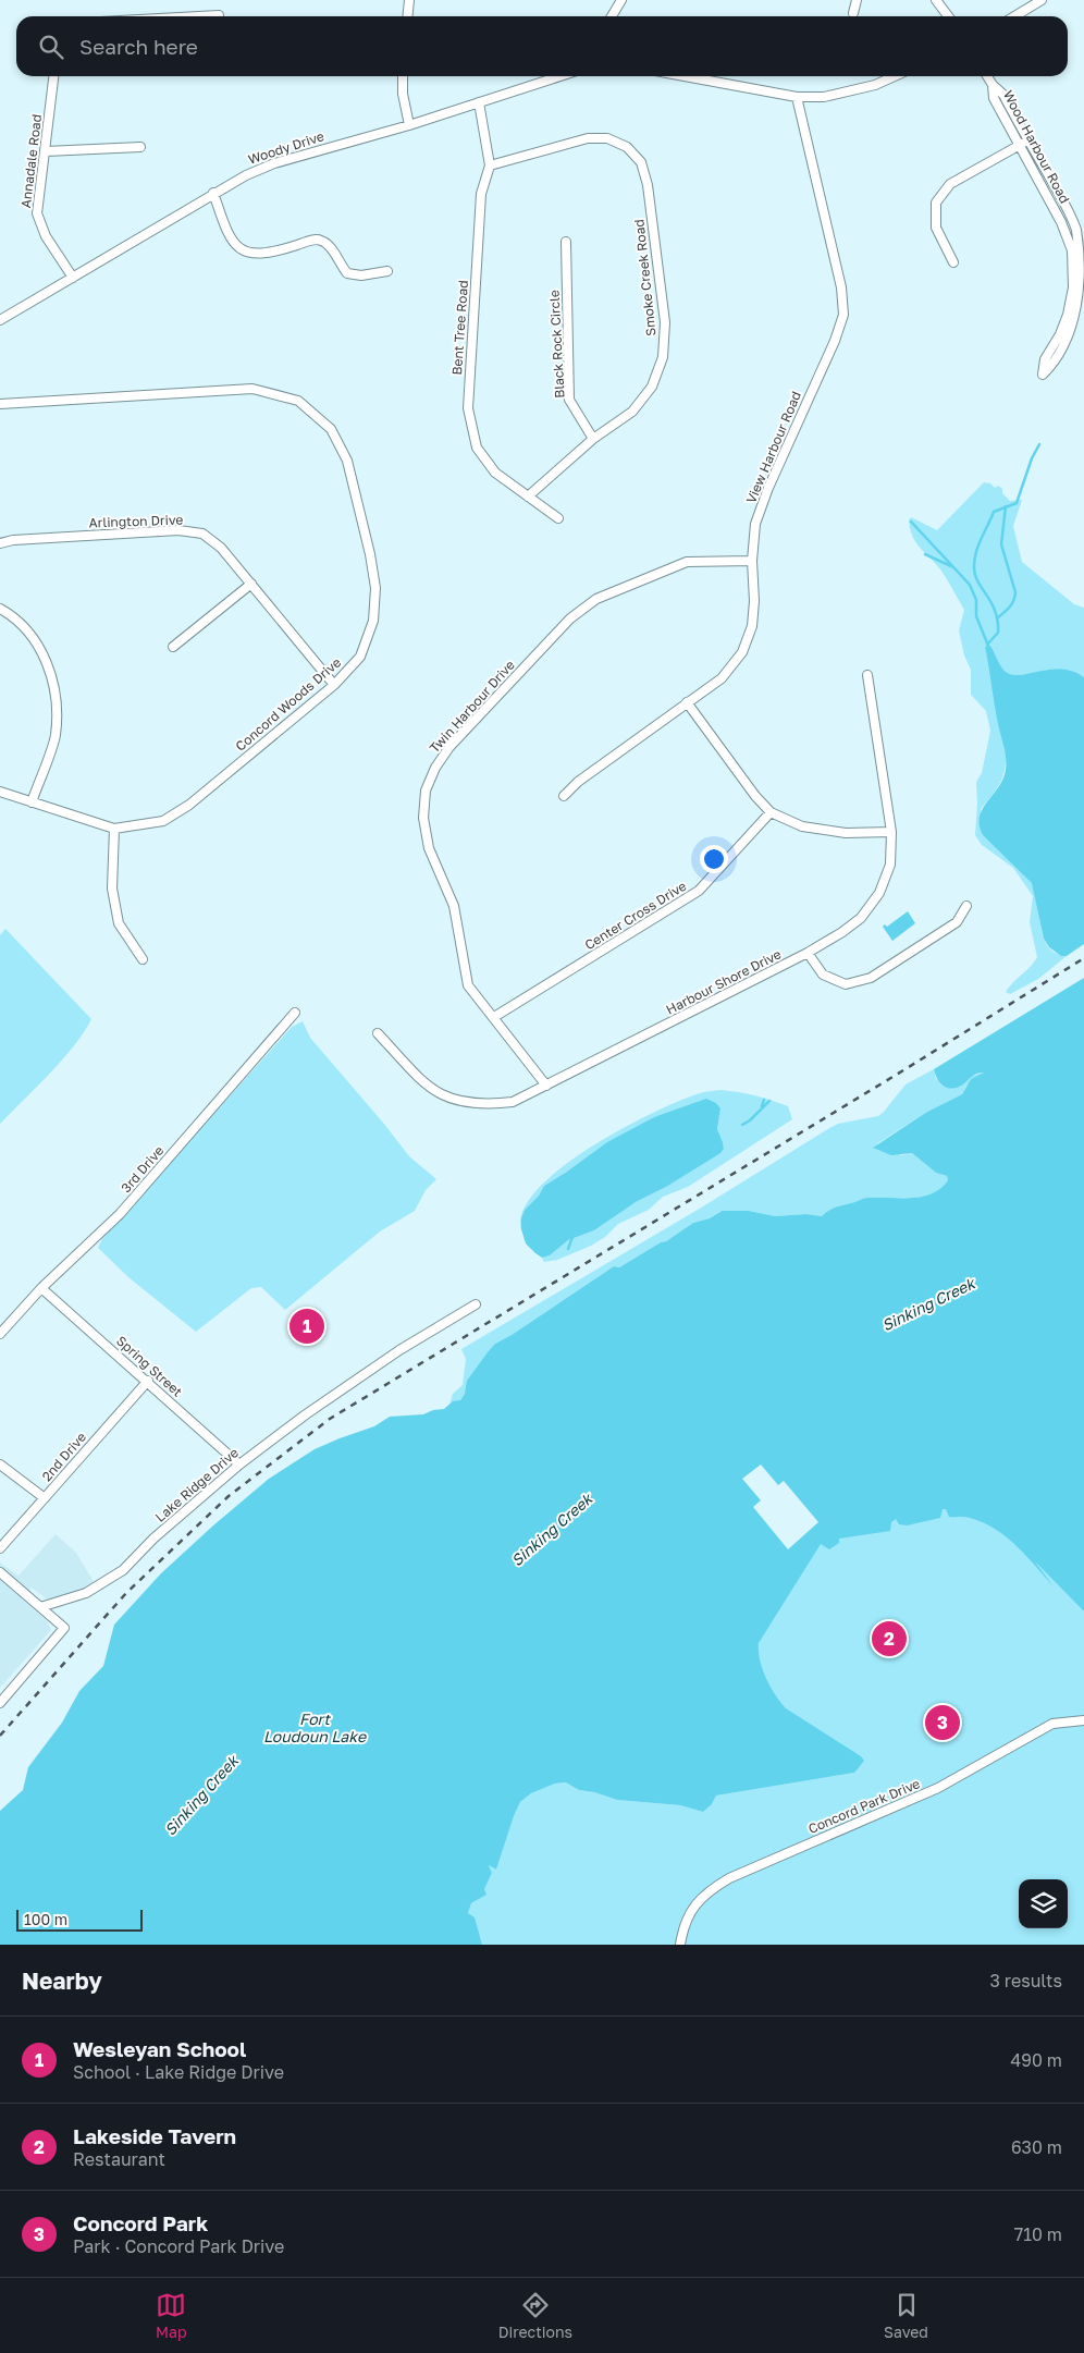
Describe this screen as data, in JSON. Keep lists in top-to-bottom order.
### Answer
{
  "streets": {
    "street": [
      "Wood Harbour Road",
      "Woody Drive",
      "Annadale Road",
      "Smoke Creek Road",
      "Bent Tree Road",
      "Black Rock Circle",
      "View Harbour Road",
      "Arlington Drive",
      "Concord Woods Drive",
      "Twin Harbour Drive",
      "Center Cross Drive",
      "Harbour Shore Drive",
      "3rd Drive",
      "Spring Street",
      "2nd Drive",
      "Lake Ridge Drive",
      "Concord Park Drive"
    ]
  },
  "crossings": [
    ["Woody Drive", "Annadale Road"],
    ["Woody Drive", "Bent Tree Road"],
    ["Smoke Creek Road", "Bent Tree Road"],
    ["Smoke Creek Road", "Black Rock Circle"],
    ["View Harbour Road", "Twin Harbour Drive"],
    ["Arlington Drive", "Concord Woods Drive"],
    ["Twin Harbour Drive", "Center Cross Drive"],
    ["Twin Harbour Drive", "Harbour Shore Drive"],
    ["3rd Drive", "Spring Street"],
    ["Spring Street", "2nd Drive"],
    ["Spring Street", "Lake Ridge Drive"]
  ],
  "water": ["Sinking Creek", "Fort Loudoun Lake"],
  "scale_bar": "100 m",
  "page": {
    "search": "Search here",
    "pins": ["1", "2", "3"],
    "scale": "100 m",
    "heading": ["Nearby", "3 results"],
    "list": [
      {
        "mark": "1",
        "name": "Wesleyan School",
        "note": "School · Lake Ridge Drive",
        "value": "490 m"
      },
      {
        "mark": "2",
        "name": "Lakeside Tavern",
        "note": "Restaurant",
        "value": "630 m"
      },
      {
        "mark": "3",
        "name": "Concord Park",
        "note": "Park · Concord Park Drive",
        "value": "710 m"
      }
    ],
    "nav": ["Map", "Directions", "Saved"]
  }
}
